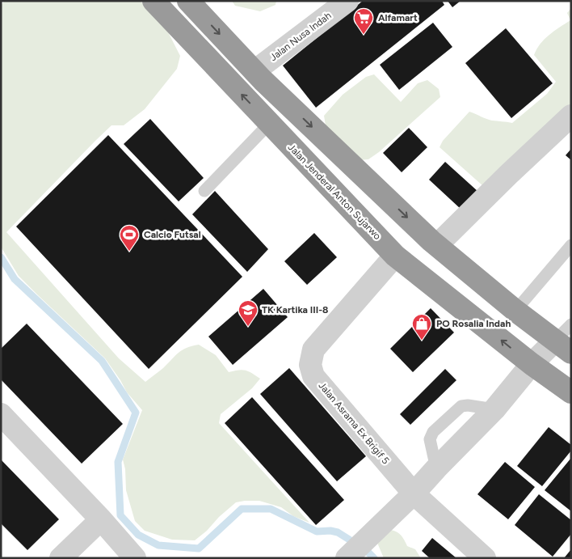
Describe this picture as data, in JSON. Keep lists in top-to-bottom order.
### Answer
{
  "streets": {
    "highway": ["Jalan Jenderal Anton Sujarwo"],
    "street": ["Jalan Nusa Indah", "Jalan Asrama Ex Brigif 5"]
  },
  "crossings": [
    ["Jalan Jenderal Anton Sujarwo", "Jalan Asrama Ex Brigif 5"]
  ],
  "places": {
    "supermarket": ["Alfamart"],
    "sports": ["Calcio Futsal"],
    "school or university": ["TK Kartika III-8"],
    "shop": ["PO Rosalia Indah"]
  }
}
